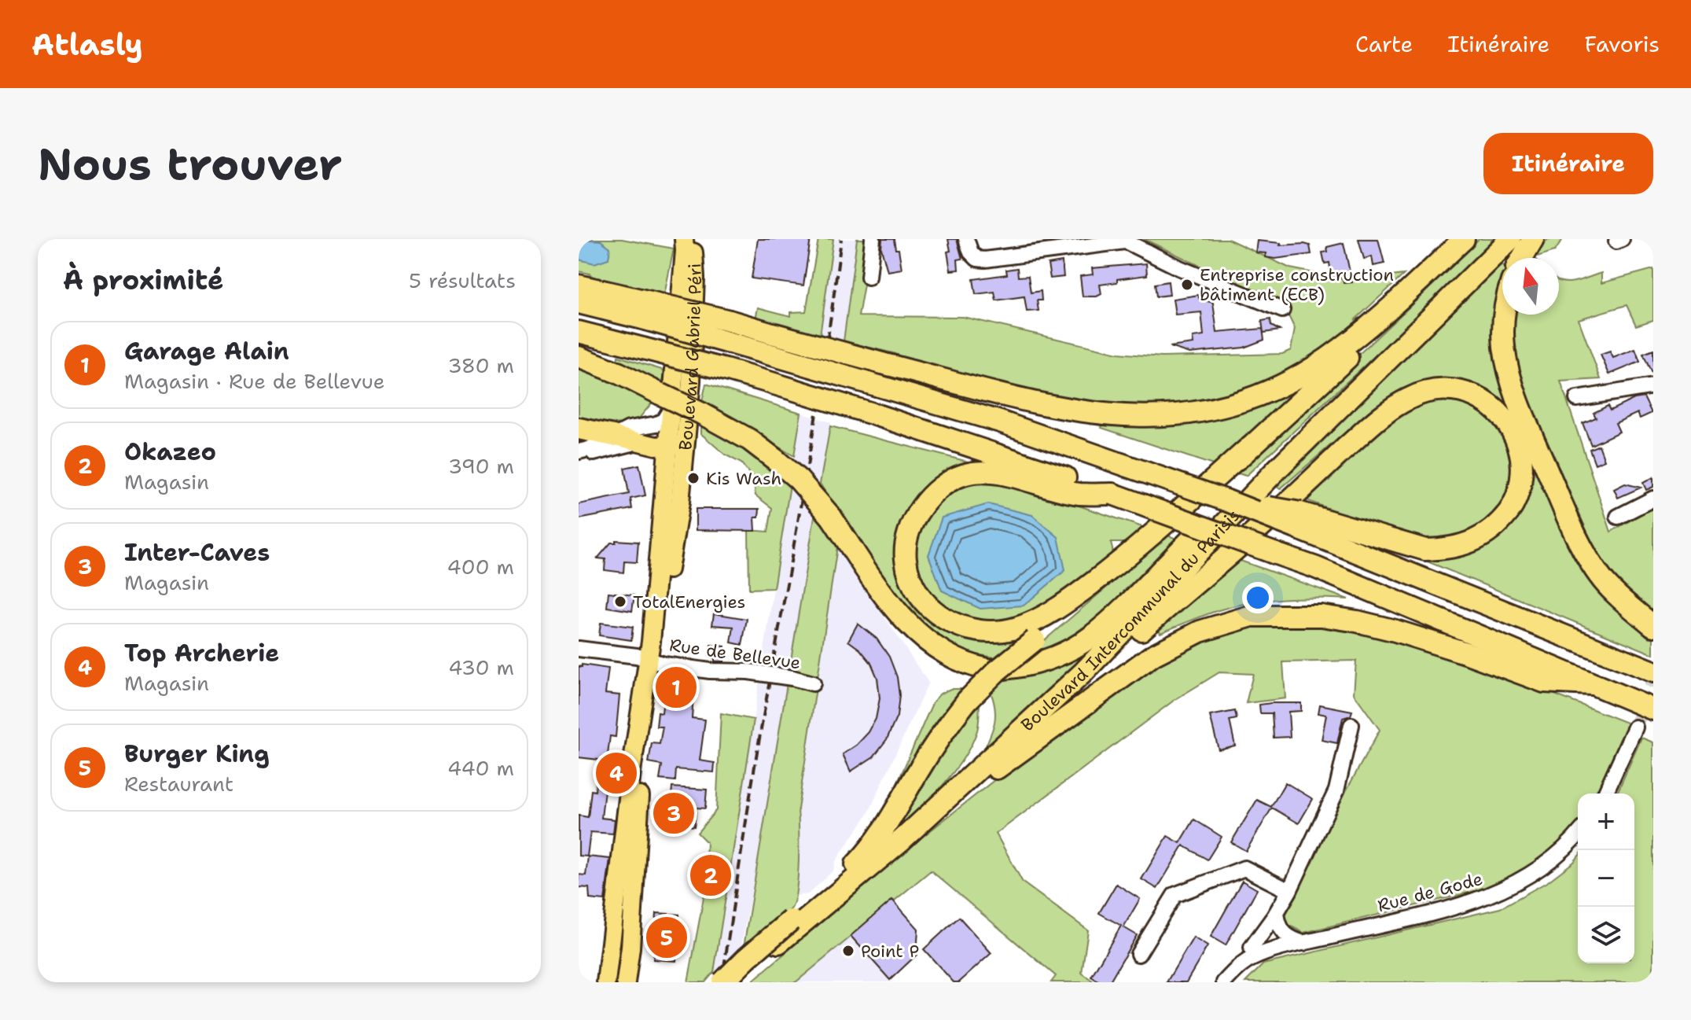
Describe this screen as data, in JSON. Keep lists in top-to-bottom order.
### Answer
{
  "streets": {
    "highway": ["Boulevard Intercommunal du Parisis"],
    "main road": ["Boulevard Gabriel Péri"],
    "street": ["Rue de Bellevue", "Rue de Gode"]
  },
  "crossings": [
    ["Boulevard Gabriel Péri", "Rue de Bellevue"]
  ],
  "places": [
    "Entreprise construction bâtiment (ECB)",
    "Kis Wash",
    "TotalEnergies",
    "Point P"
  ],
  "north": "top",
  "page": {
    "header": "Atlasly",
    "nav": ["Carte", "Itinéraire", "Favoris"],
    "buttons": "Itinéraire",
    "title": "Nous trouver",
    "heading": ["À proximité", "5 résultats"],
    "list": [
      {
        "mark": "1",
        "name": "Garage Alain",
        "note": "Magasin · Rue de Bellevue",
        "value": "380 m"
      },
      {
        "mark": "2",
        "name": "Okazeo",
        "note": "Magasin",
        "value": "390 m"
      },
      {
        "mark": "3",
        "name": "Inter-Caves",
        "note": "Magasin",
        "value": "400 m"
      },
      {
        "mark": "4",
        "name": "Top Archerie",
        "note": "Magasin",
        "value": "430 m"
      },
      {
        "mark": "5",
        "name": "Burger King",
        "note": "Restaurant",
        "value": "440 m"
      }
    ],
    "pins": [
      "1",
      "4",
      "3",
      "2",
      "5"
    ],
    "map_buttons": ["+", "−"]
  }
}
